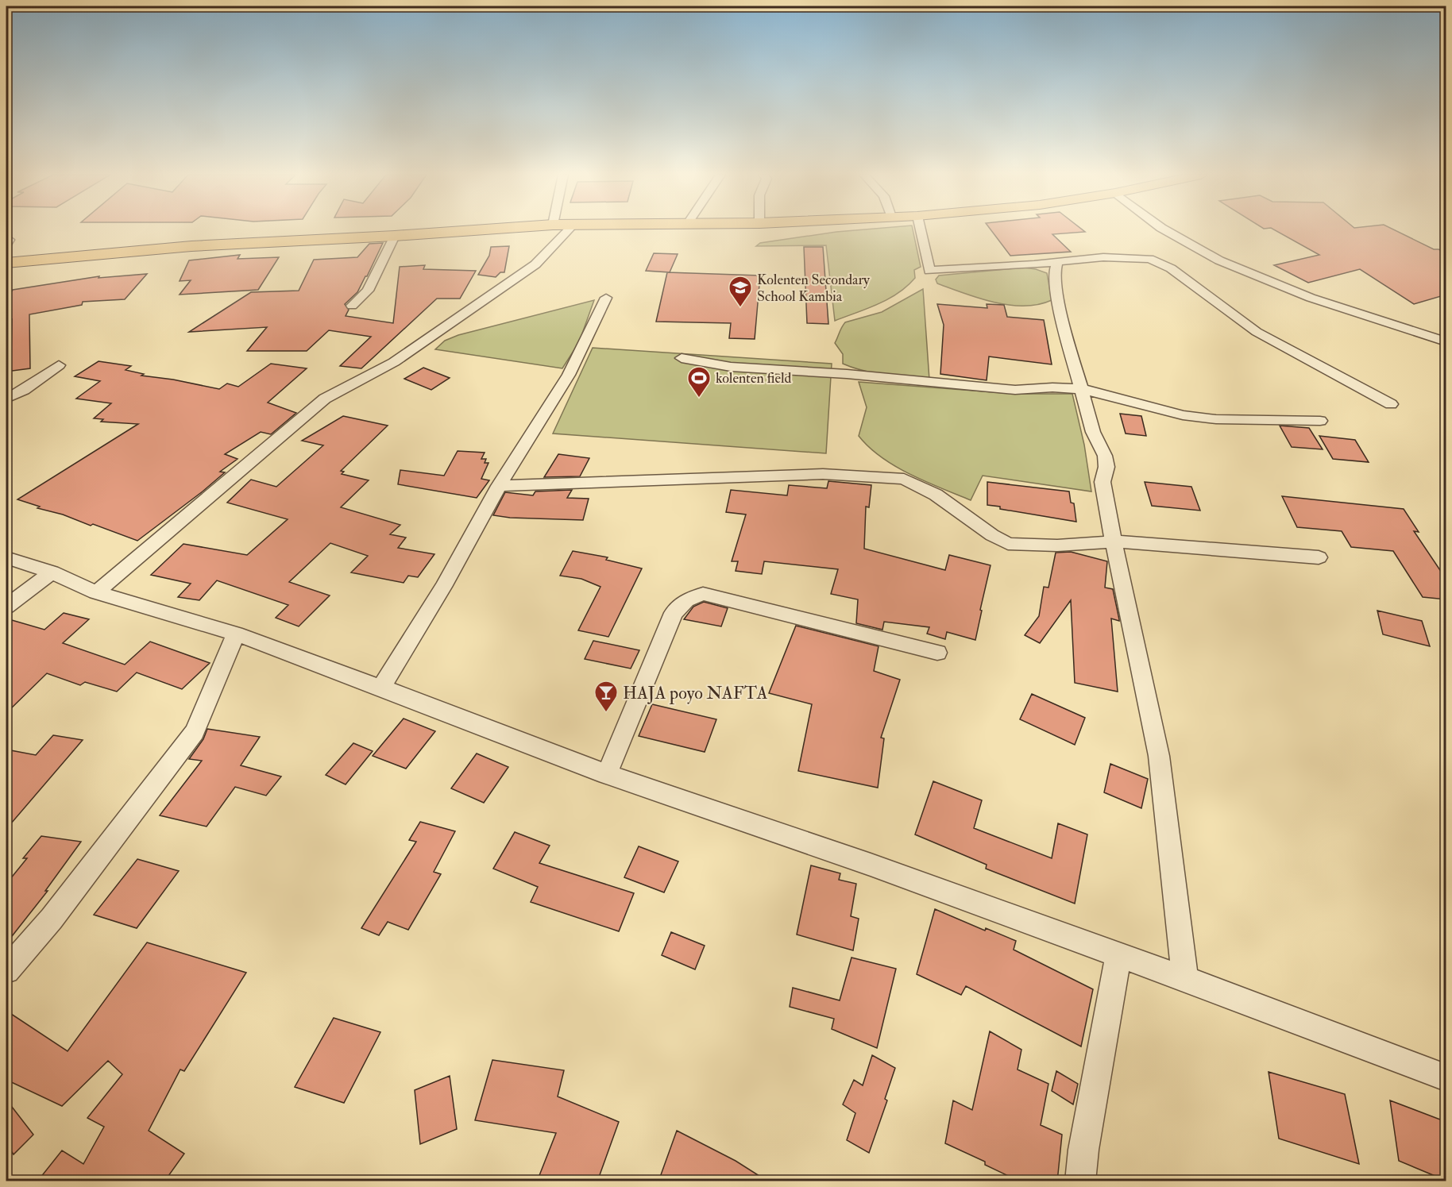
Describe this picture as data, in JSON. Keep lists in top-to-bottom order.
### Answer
{
  "places": {
    "school or university": ["Kolenten Secondary School Kambia"],
    "sports": ["kolenten field"],
    "bar": ["HAJA poyo NAFTA"]
  }
}
